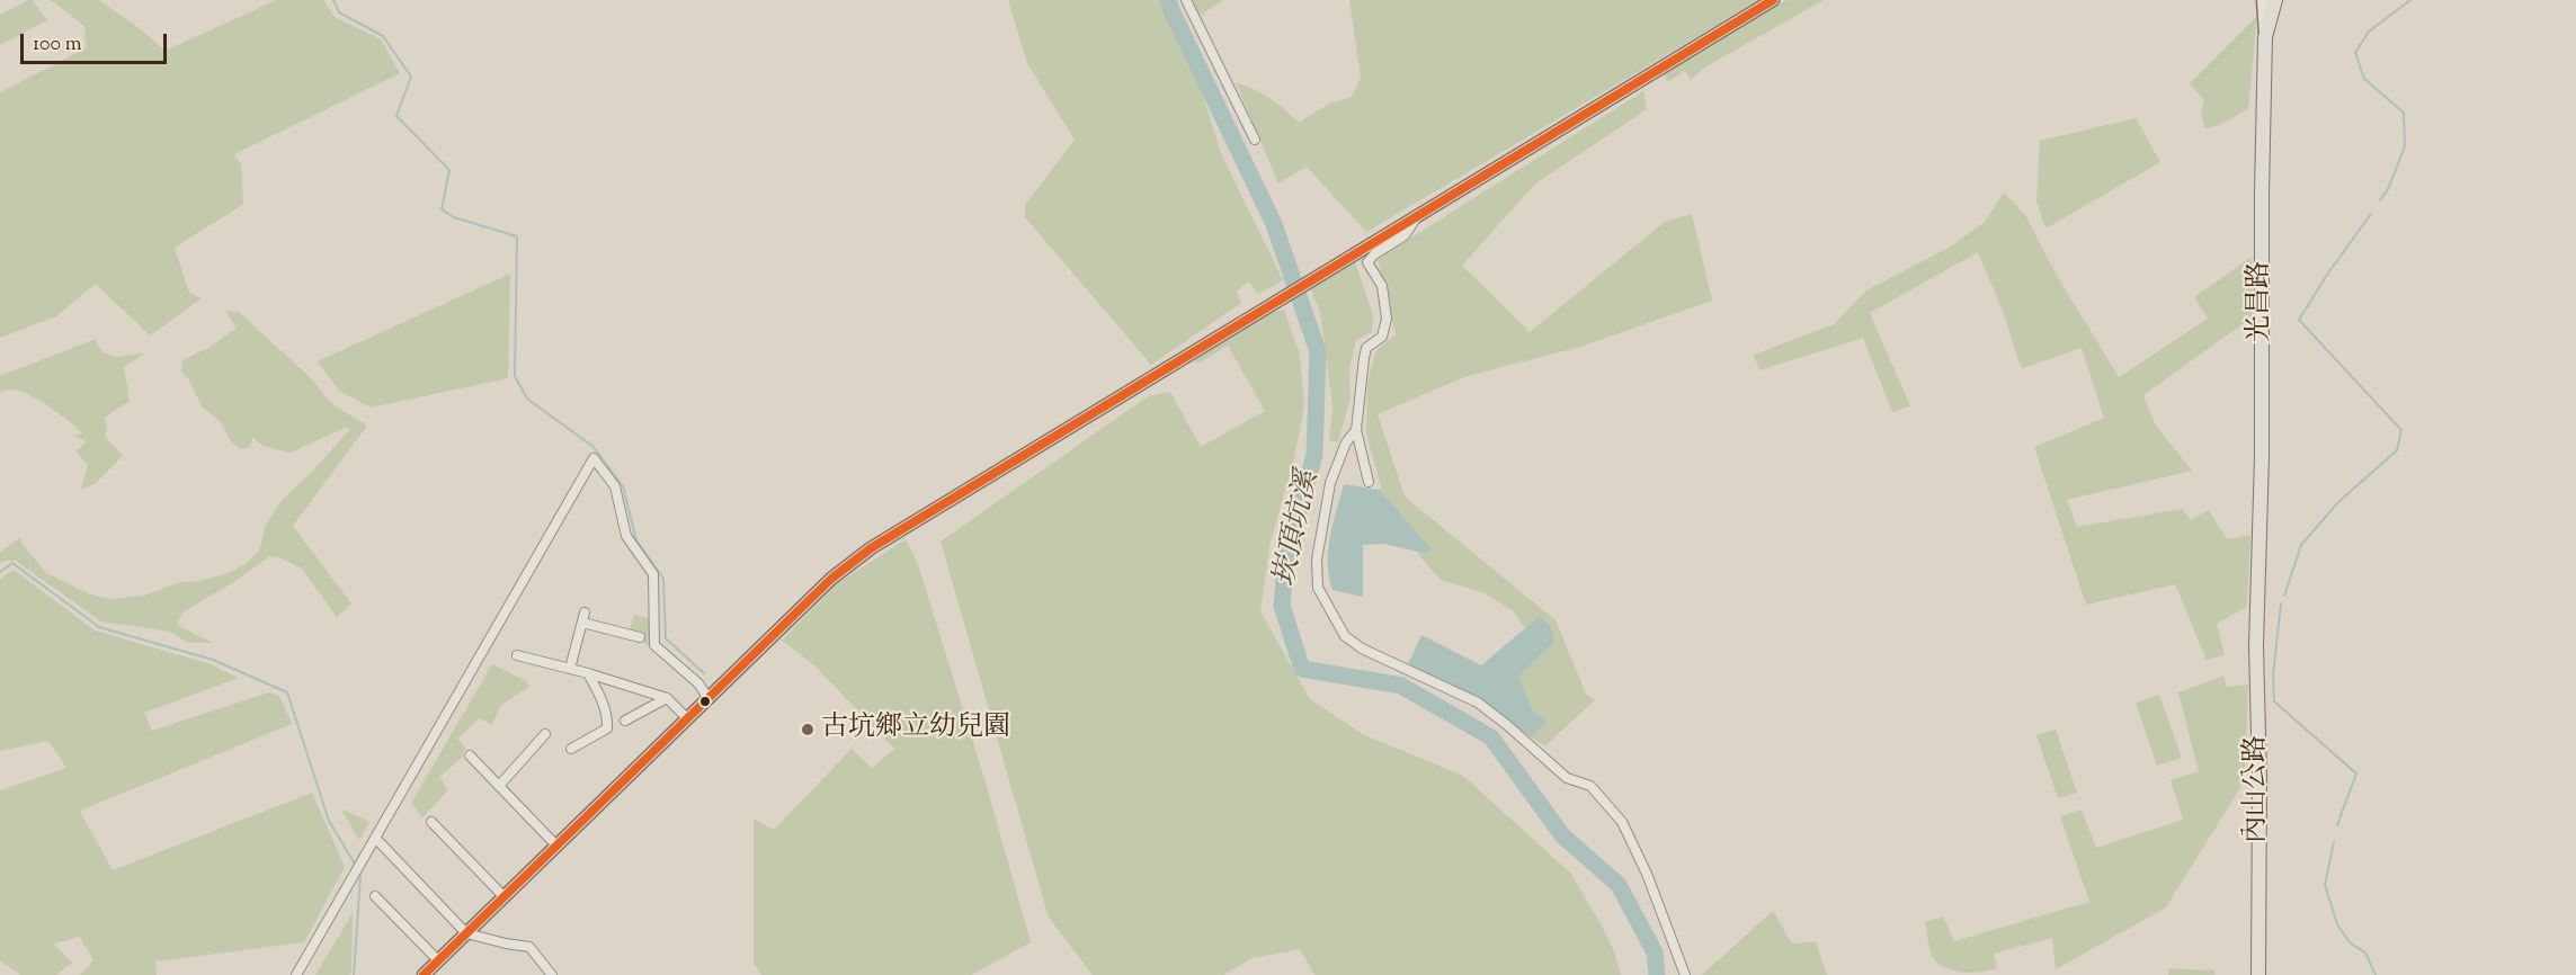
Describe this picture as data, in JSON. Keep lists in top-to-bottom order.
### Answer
{
  "streets": {
    "main road": ["光昌路", "內山公路"]
  },
  "crossings": [
    ["光昌路", "內山公路"]
  ],
  "water": ["崁頂坑溪"],
  "places": ["古坑鄉立幼兒園"],
  "scale_bar": "100 m"
}
